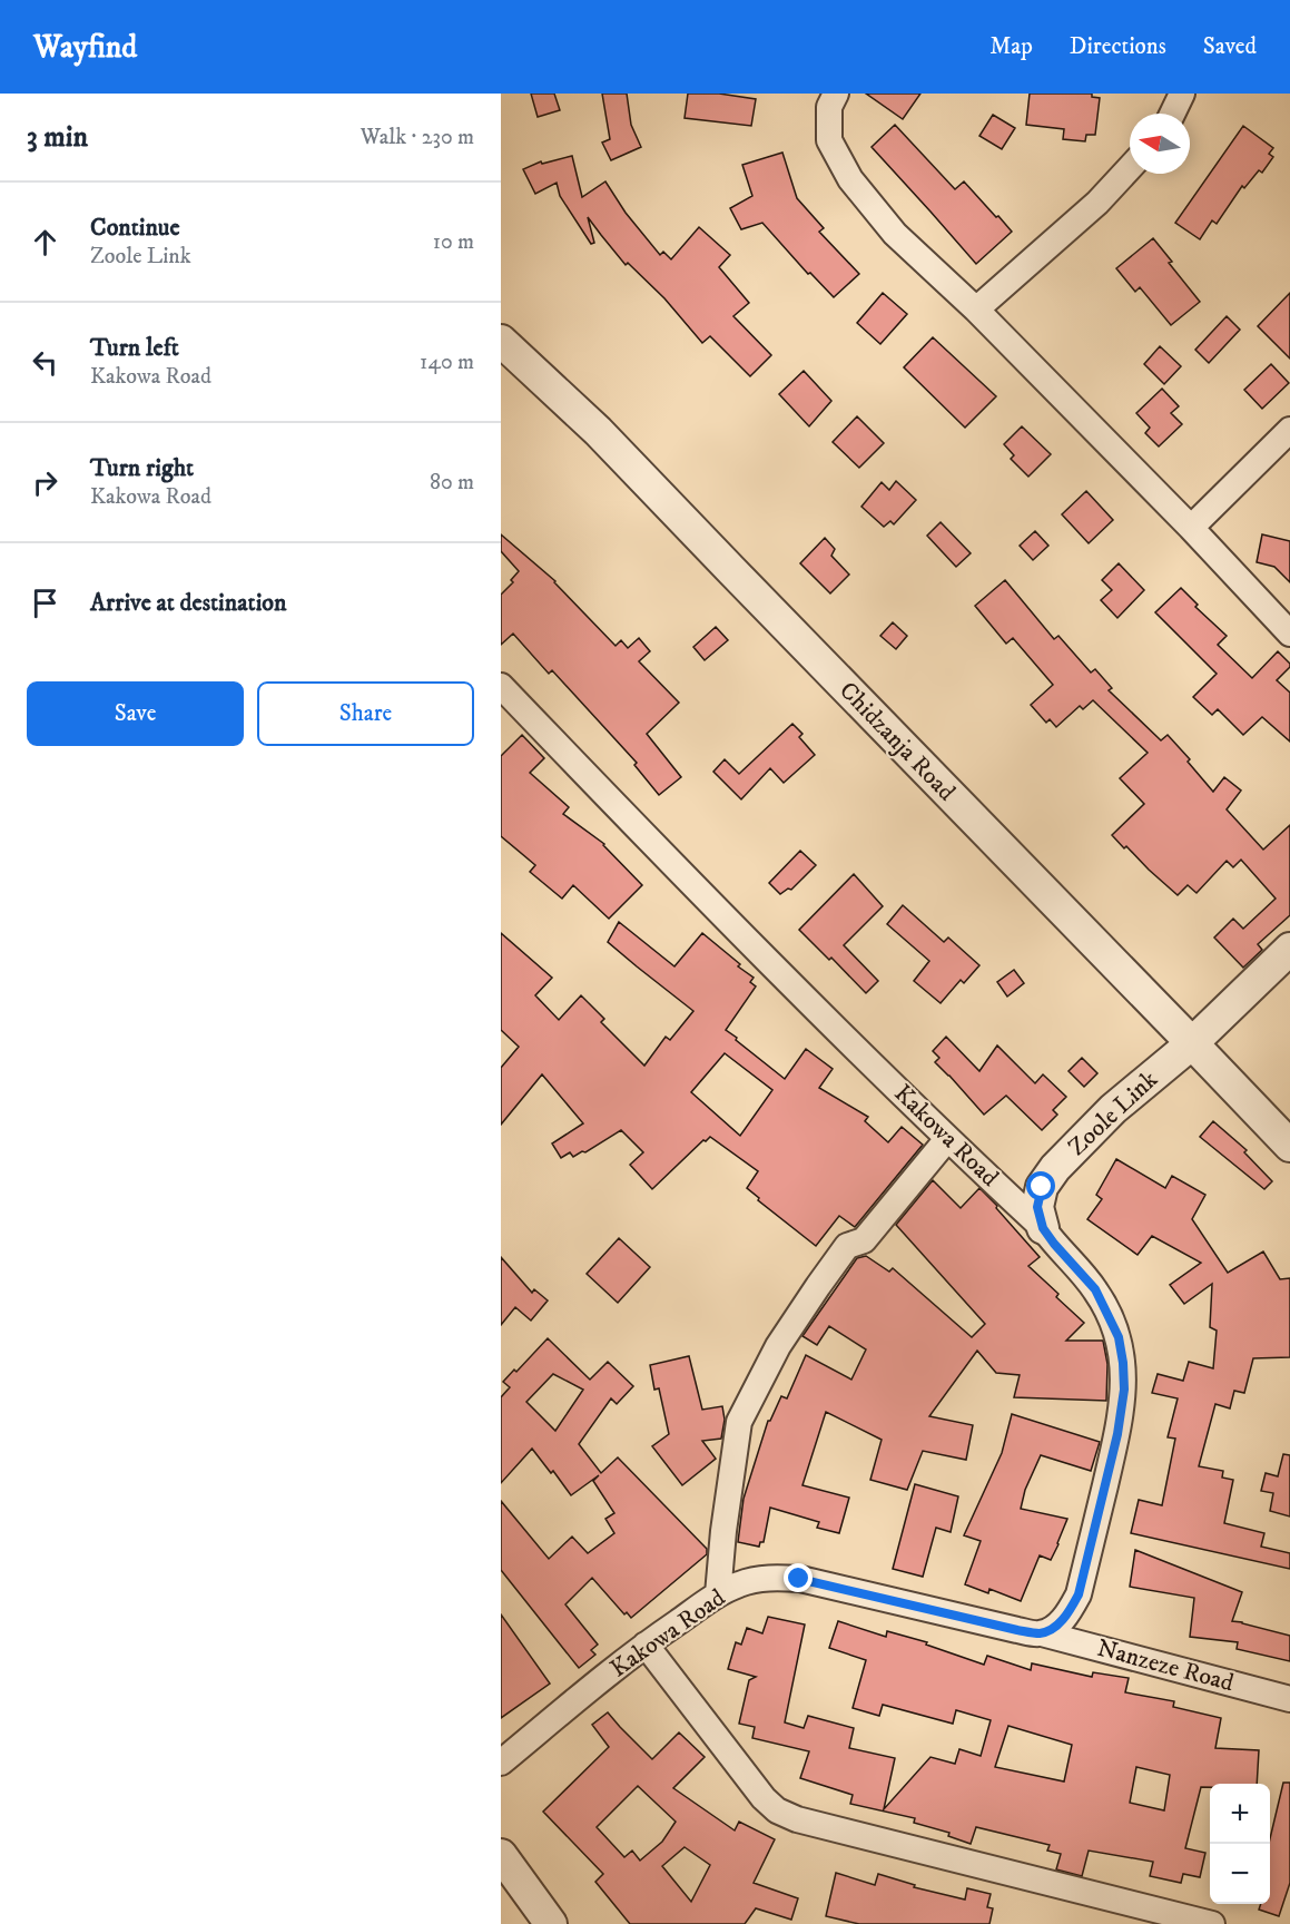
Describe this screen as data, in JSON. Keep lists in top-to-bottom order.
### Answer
{
  "streets": {
    "street": [
      "Chidzanja Road",
      "Zoole Link",
      "Kakowa Road",
      "Nanzeze Road"
    ]
  },
  "crossings": [
    ["Chidzanja Road", "Zoole Link"],
    ["Zoole Link", "Kakowa Road"],
    ["Kakowa Road", "Nanzeze Road"]
  ],
  "north": "left",
  "page": {
    "header": "Wayfind",
    "nav": ["Map", "Directions", "Saved"],
    "heading": ["3 min", "Walk · 230 m"],
    "list": [
      ["Continue", "Zoole Link", "10 m"],
      ["Turn left", "Kakowa Road", "140 m"],
      ["Turn right", "Kakowa Road", "80 m"],
      "Arrive at destination"
    ],
    "buttons": ["Save", "Share"],
    "map_buttons": ["+", "−"]
  }
}
